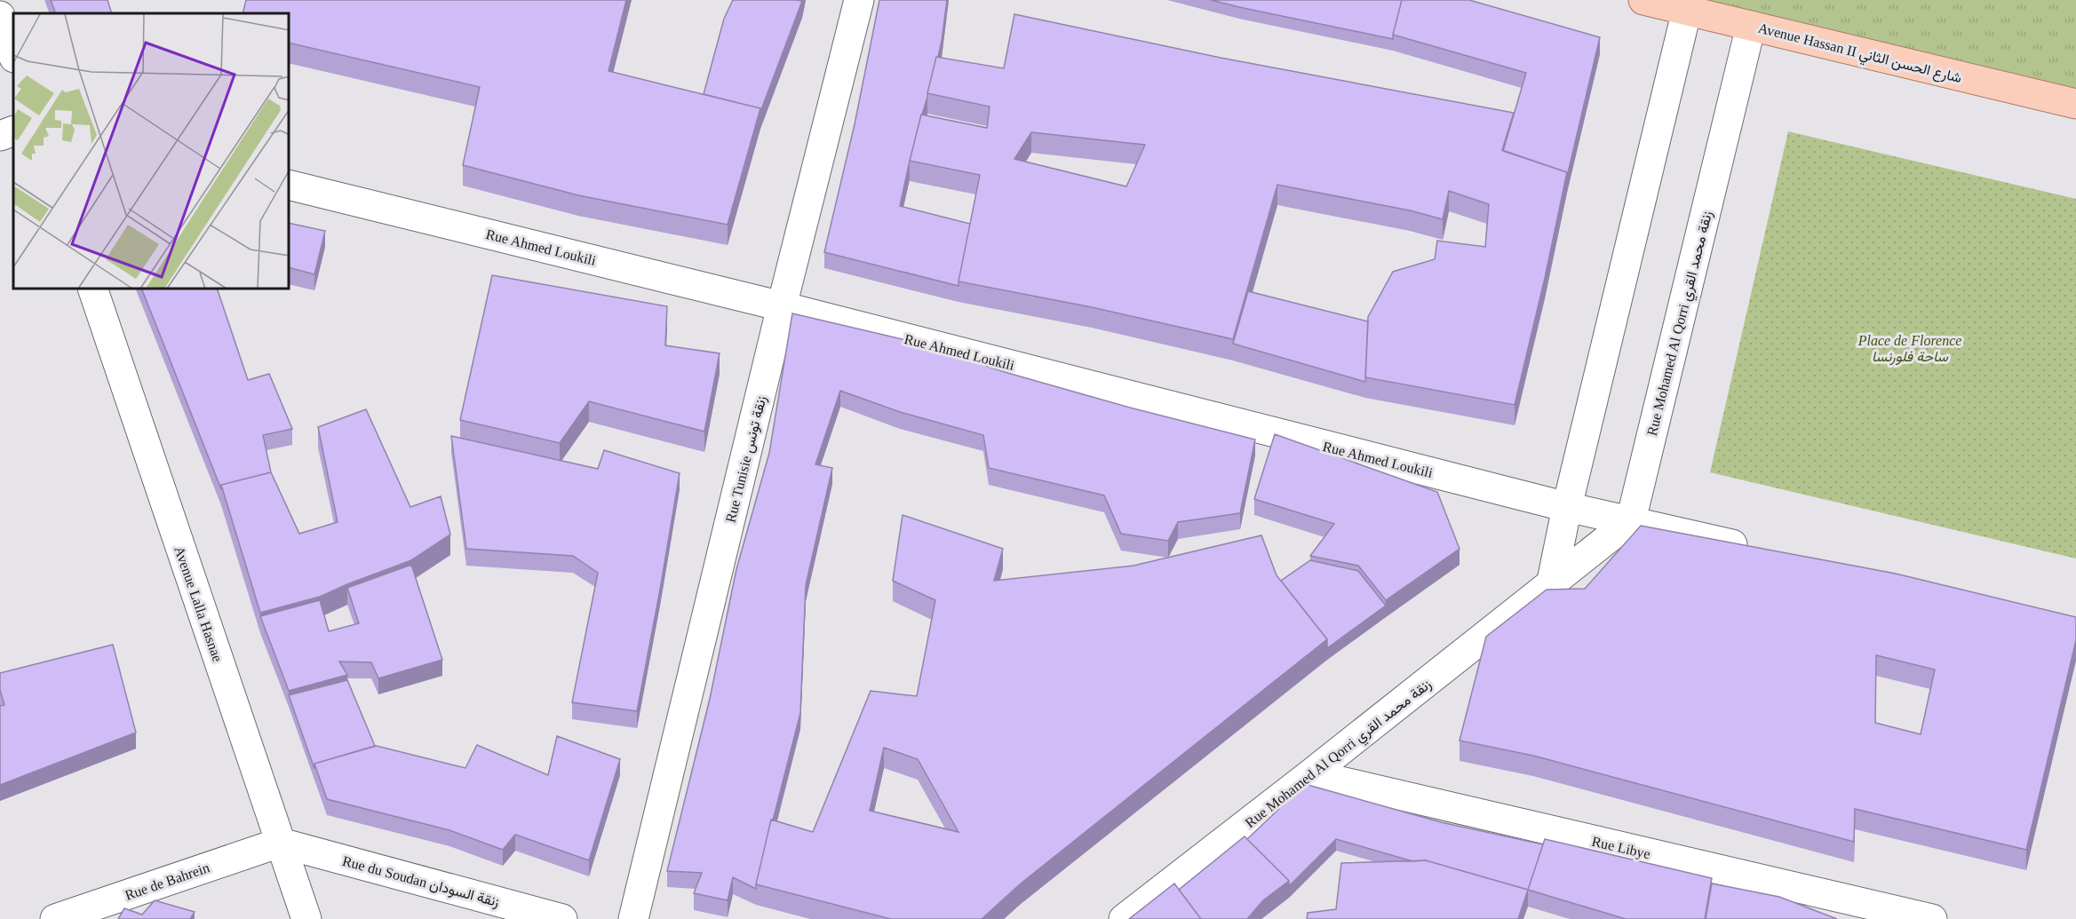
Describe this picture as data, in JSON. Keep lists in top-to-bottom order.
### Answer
{
  "streets": {
    "main road": ["Avenue Hassan II شارع الحسن الثاني"],
    "street": [
      "Rue Ahmed Loukili",
      "Rue Mohamed Al Qorri زنقة محمد القري",
      "Rue Tunisie زنقة تونس",
      "Avenue Lalla Hasnae",
      "Rue Libye",
      "Rue de Bahrein",
      "Rue du Soudan زنقة السودان"
    ]
  },
  "crossings": [
    ["Avenue Hassan II شارع الحسن الثاني", "Rue Mohamed Al Qorri زنقة محمد القري"],
    ["Rue Ahmed Loukili", "Rue Mohamed Al Qorri زنقة محمد القري"],
    ["Rue Ahmed Loukili", "Rue Tunisie زنقة تونس"],
    ["Rue Mohamed Al Qorri زنقة محمد القري", "Rue Libye"],
    ["Avenue Lalla Hasnae", "Rue de Bahrein"],
    ["Avenue Lalla Hasnae", "Rue du Soudan زنقة السودان"],
    ["Rue de Bahrein", "Rue du Soudan زنقة السودان"]
  ],
  "parks": ["Place de Florence ساحة فلورنسا"]
}
